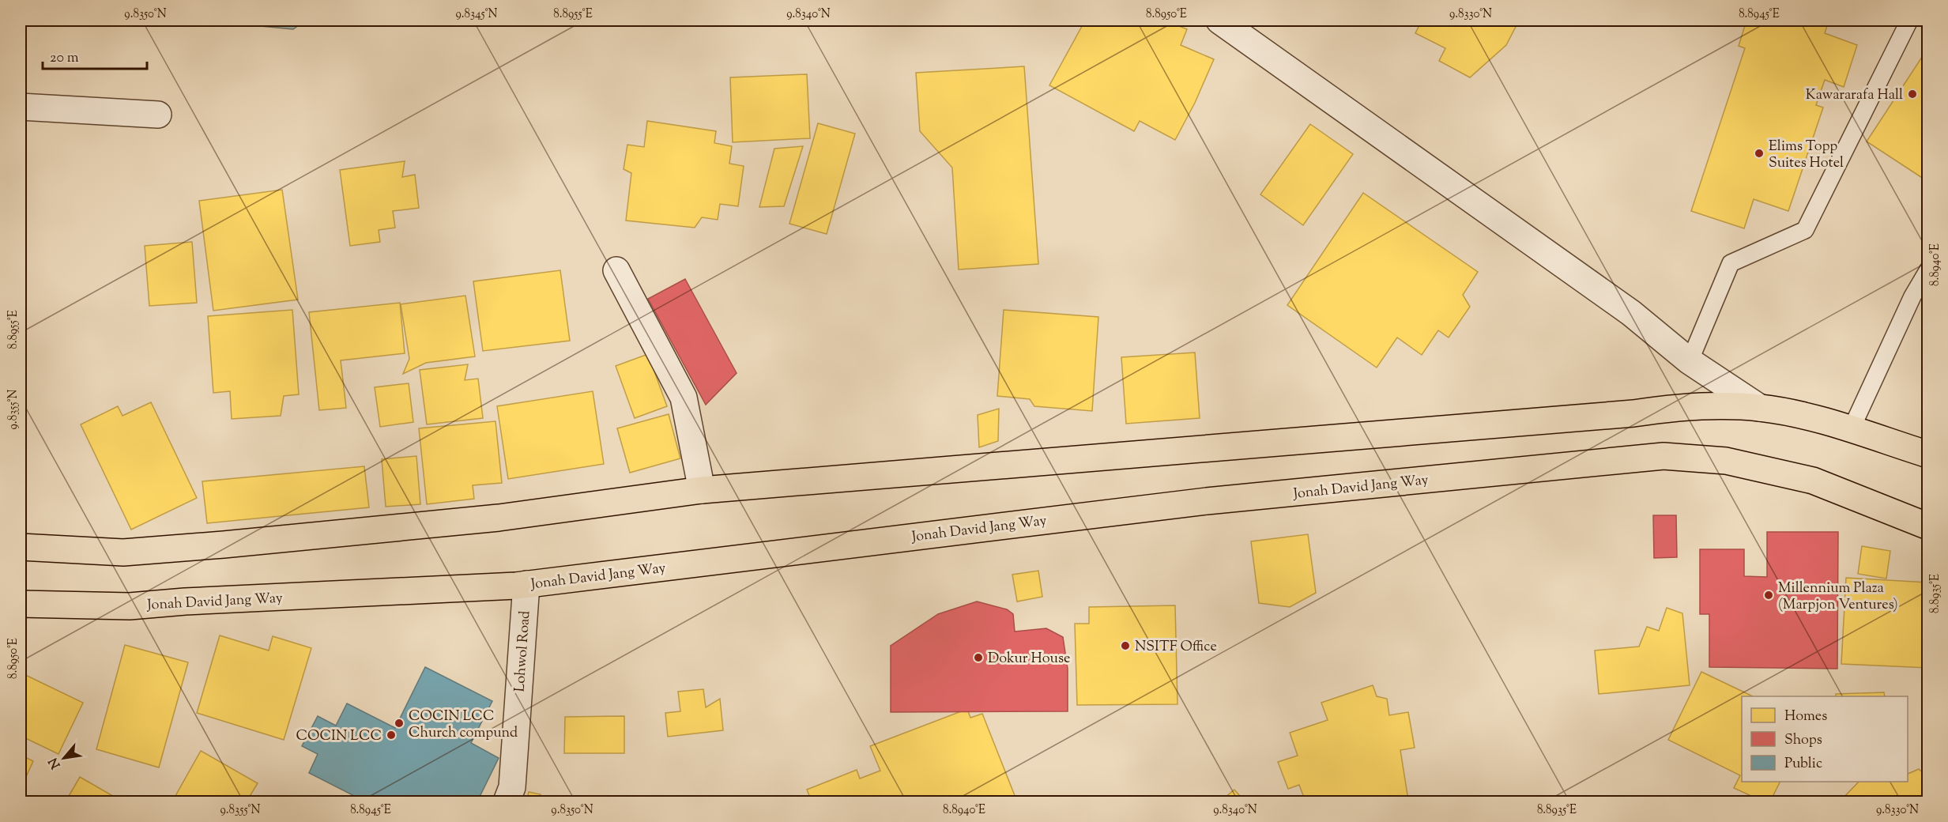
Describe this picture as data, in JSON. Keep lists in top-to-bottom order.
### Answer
{
  "streets": {
    "main road": ["Jonah David Jang Way"],
    "street": ["Lohwol Road"]
  },
  "crossings": [
    ["Jonah David Jang Way", "Lohwol Road"]
  ],
  "places": [
    "Kawararafa Hall",
    "Elims Topp Suites Hotel",
    "Millennium Plaza (Marpjon Ventures)",
    "NSITF Office",
    "Dokur House",
    "COCIN LCC Church compund",
    "COCIN LCC"
  ],
  "legend": ["Homes", "Shops", "Public"],
  "scale_bar": "20 m",
  "north": "bottom left",
  "coordinates": [
    "9.8350°N",
    "9.8345°N",
    "8.8955°E",
    "9.8340°N",
    "8.8950°E",
    "9.8330°N",
    "8.8945°E",
    "8.8940°E",
    "9.8355°N",
    "8.8935°E"
  ]
}
